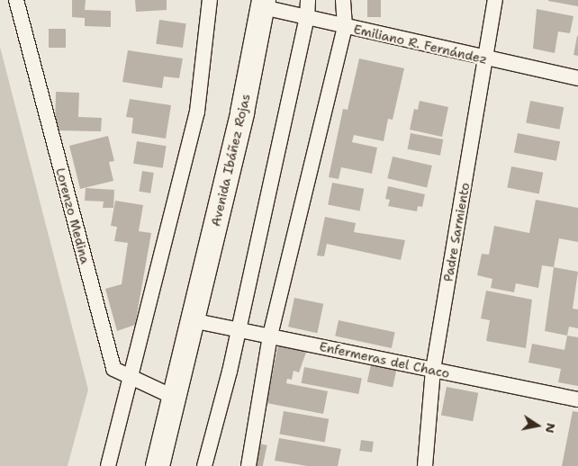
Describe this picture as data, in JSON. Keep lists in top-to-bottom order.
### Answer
{
  "streets": {
    "highway": ["Avenida Ibáñez Rojas"],
    "street": [
      "Emiliano R. Fernández",
      "Lorenzo Medina",
      "Padre Sarmiento",
      "Enfermeras del Chaco"
    ]
  },
  "crossings": [
    ["Emiliano R. Fernández", "Avenida Ibáñez Rojas"],
    ["Emiliano R. Fernández", "Padre Sarmiento"],
    ["Avenida Ibáñez Rojas", "Lorenzo Medina"],
    ["Avenida Ibáñez Rojas", "Enfermeras del Chaco"],
    ["Padre Sarmiento", "Enfermeras del Chaco"]
  ],
  "north": "right"
}
